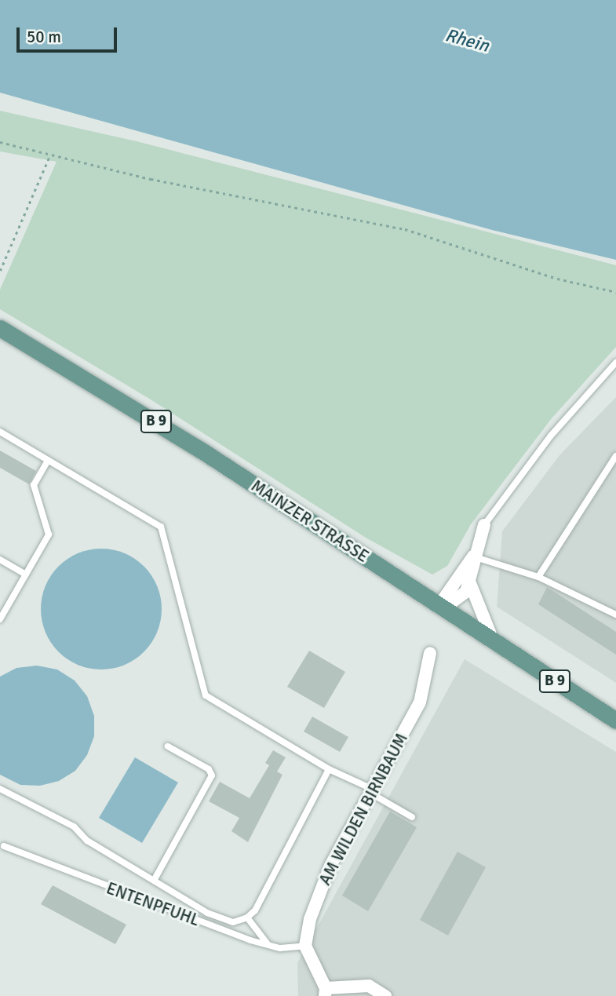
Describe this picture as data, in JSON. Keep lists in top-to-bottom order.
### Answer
{
  "streets": {
    "main road": ["B 9", "MAINZER STRASSE"],
    "street": ["AM WILDEN BIRNBAUM"],
    "lane": ["ENTENPFUHL"]
  },
  "crossings": [
    ["AM WILDEN BIRNBAUM", "ENTENPFUHL"]
  ],
  "water": ["Rhein"],
  "scale_bar": "50 m"
}
